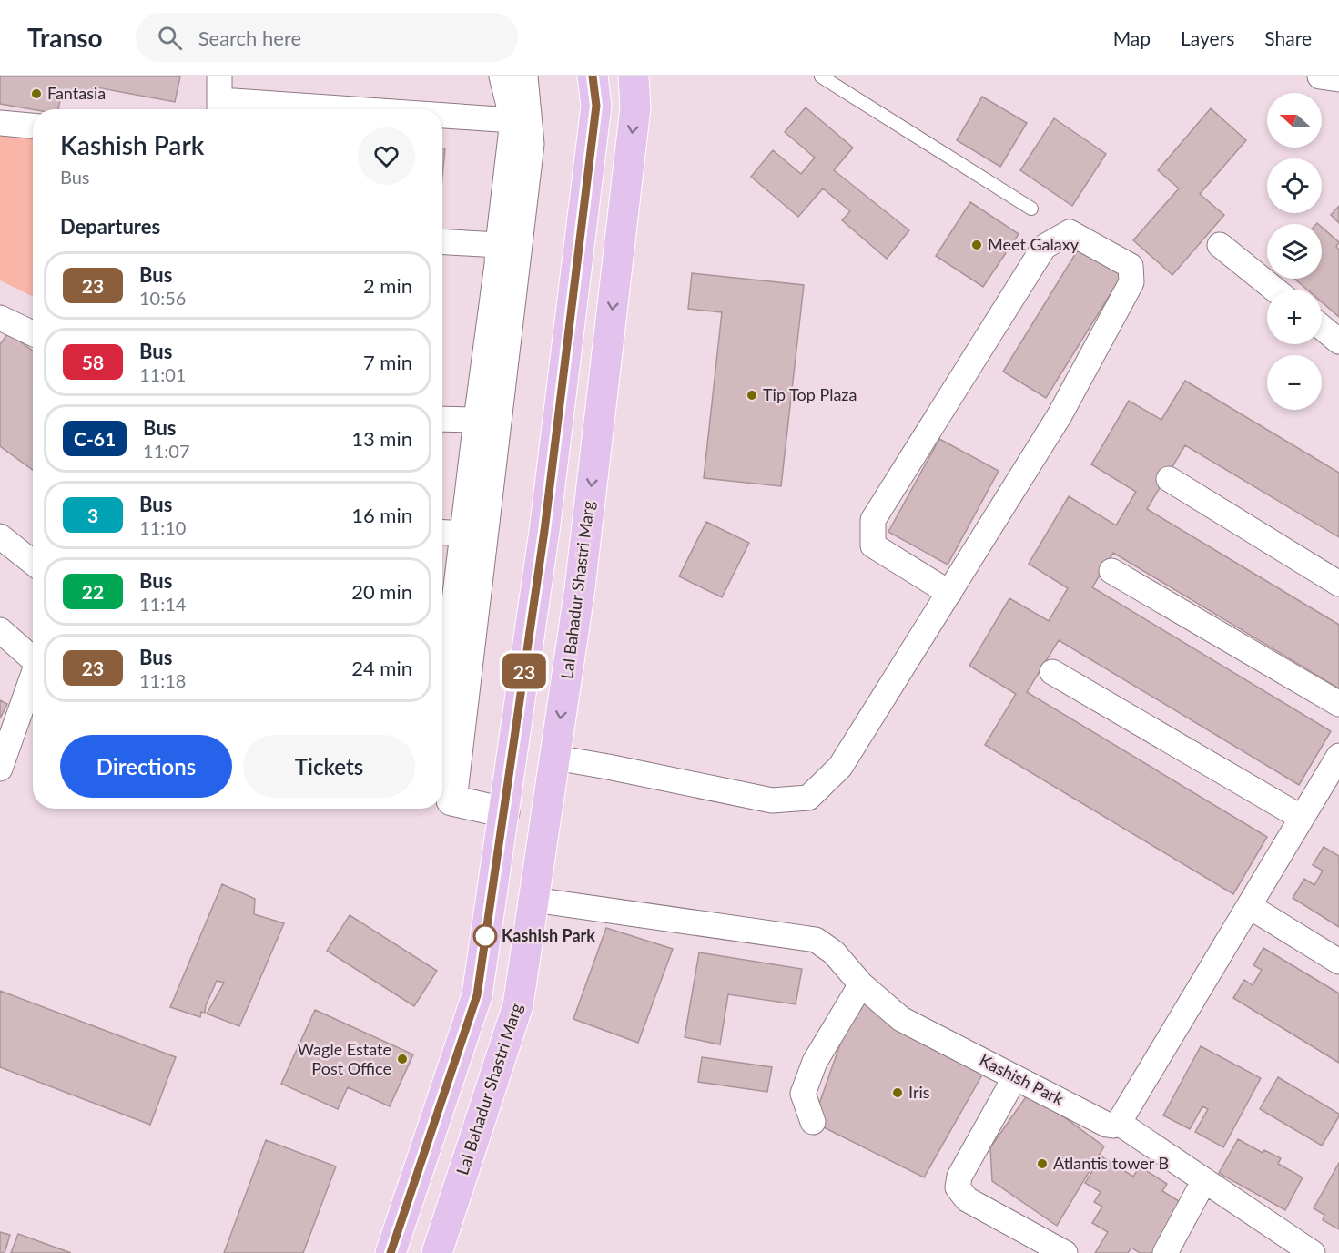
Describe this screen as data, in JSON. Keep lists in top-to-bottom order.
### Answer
{
  "streets": {
    "main road": ["Lal Bahadur Shastri Marg"],
    "street": ["Kashish Park"]
  },
  "crossings": [
    ["Lal Bahadur Shastri Marg", "Kashish Park"]
  ],
  "places": [
    "Fantasia",
    "Meet Galaxy",
    "Tip Top Plaza",
    "Kashish Park",
    "Wagle Estate Post Office",
    "Iris",
    "Atlantis tower B"
  ],
  "lines": ["bus line 23"],
  "north": "left",
  "page": {
    "header": "Transo",
    "search": "Search here",
    "nav": ["Map", "Layers", "Share"],
    "on_map": "23",
    "map_buttons": ["+", "−"],
    "heading": [
      ["Kashish Park", "Bus"],
      "Departures"
    ],
    "list": [
      {
        "mark": "23",
        "name": "Bus",
        "note": "10:56",
        "value": "2 min"
      },
      {
        "mark": "58",
        "name": "Bus",
        "note": "11:01",
        "value": "7 min"
      },
      {
        "mark": "C-61",
        "name": "Bus",
        "note": "11:07",
        "value": "13 min"
      },
      {
        "mark": "3",
        "name": "Bus",
        "note": "11:10",
        "value": "16 min"
      },
      {
        "mark": "22",
        "name": "Bus",
        "note": "11:14",
        "value": "20 min"
      },
      {
        "mark": "23",
        "name": "Bus",
        "note": "11:18",
        "value": "24 min"
      }
    ],
    "buttons": ["Directions", "Tickets"]
  }
}
